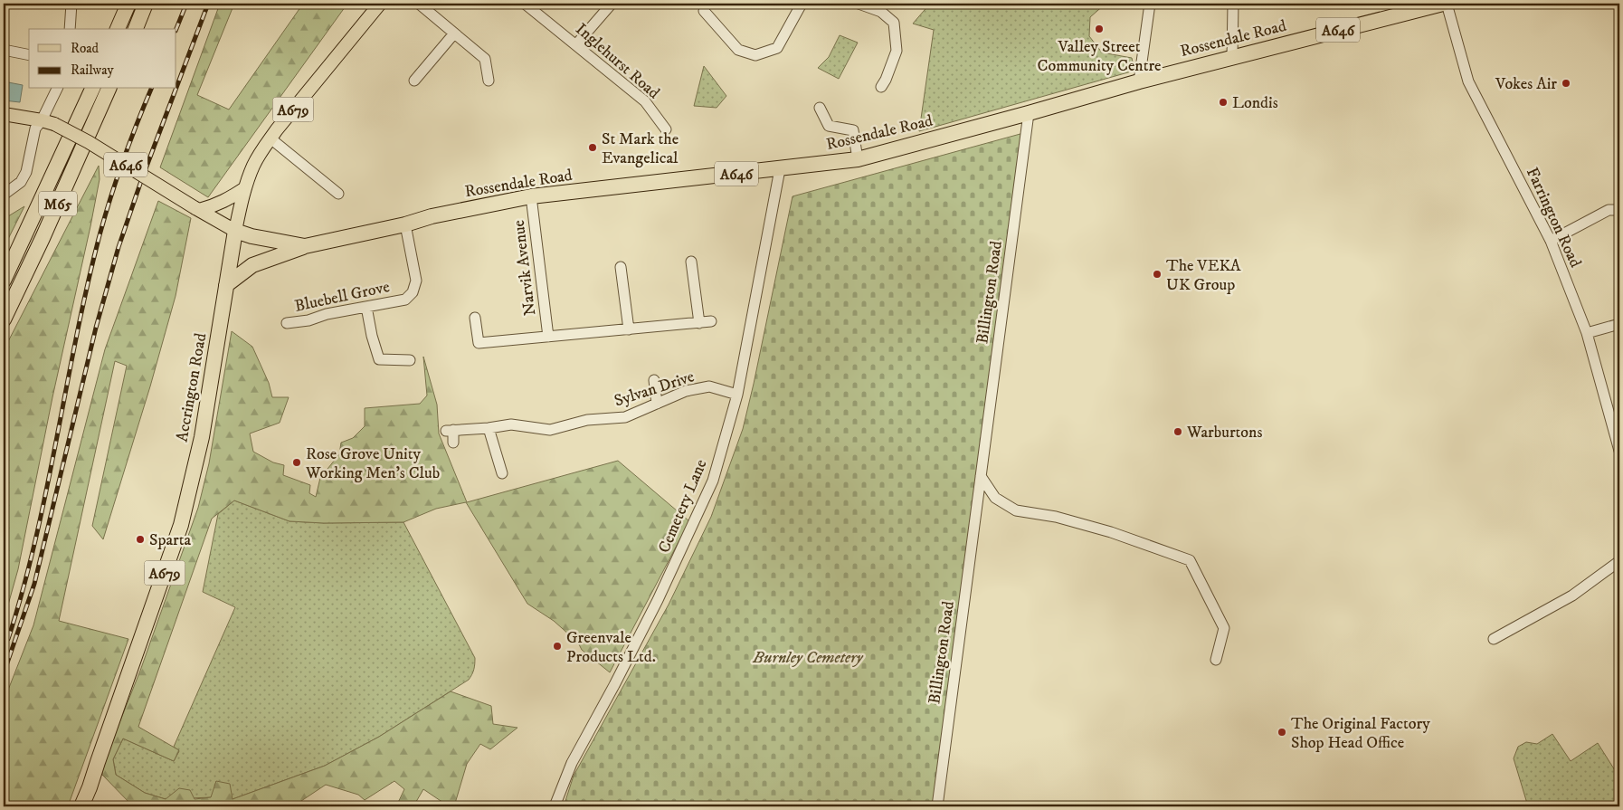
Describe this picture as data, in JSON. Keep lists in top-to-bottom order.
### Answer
{
  "streets": {
    "highway": [
      "A646",
      "Rossendale Road",
      "A679",
      "M65",
      "Accrington Road"
    ],
    "street": [
      "Inglehurst Road",
      "Farrington Road",
      "Narvik Avenue",
      "Billington Road",
      "Bluebell Grove",
      "Sylvan Drive",
      "Cemetery Lane"
    ]
  },
  "crossings": [
    ["A646", "Rossendale Road"],
    ["A646", "Accrington Road"],
    ["Rossendale Road", "Narvik Avenue"],
    ["Rossendale Road", "Billington Road"],
    ["Rossendale Road", "Bluebell Grove"],
    ["Rossendale Road", "Accrington Road"],
    ["Rossendale Road", "Cemetery Lane"],
    ["Sylvan Drive", "Cemetery Lane"]
  ],
  "parks": ["Burnley Cemetery"],
  "places": [
    "Valley Street Community Centre",
    "Vokes Air",
    "Londis",
    "St Mark the Evangelical",
    "The VEKA UK Group",
    "Warburtons",
    "Rose Grove Unity Working Men's Club",
    "Sparta",
    "Greenvale Products Ltd.",
    "The Original Factory Shop Head Office"
  ],
  "legend": ["Road", "Railway"]
}
